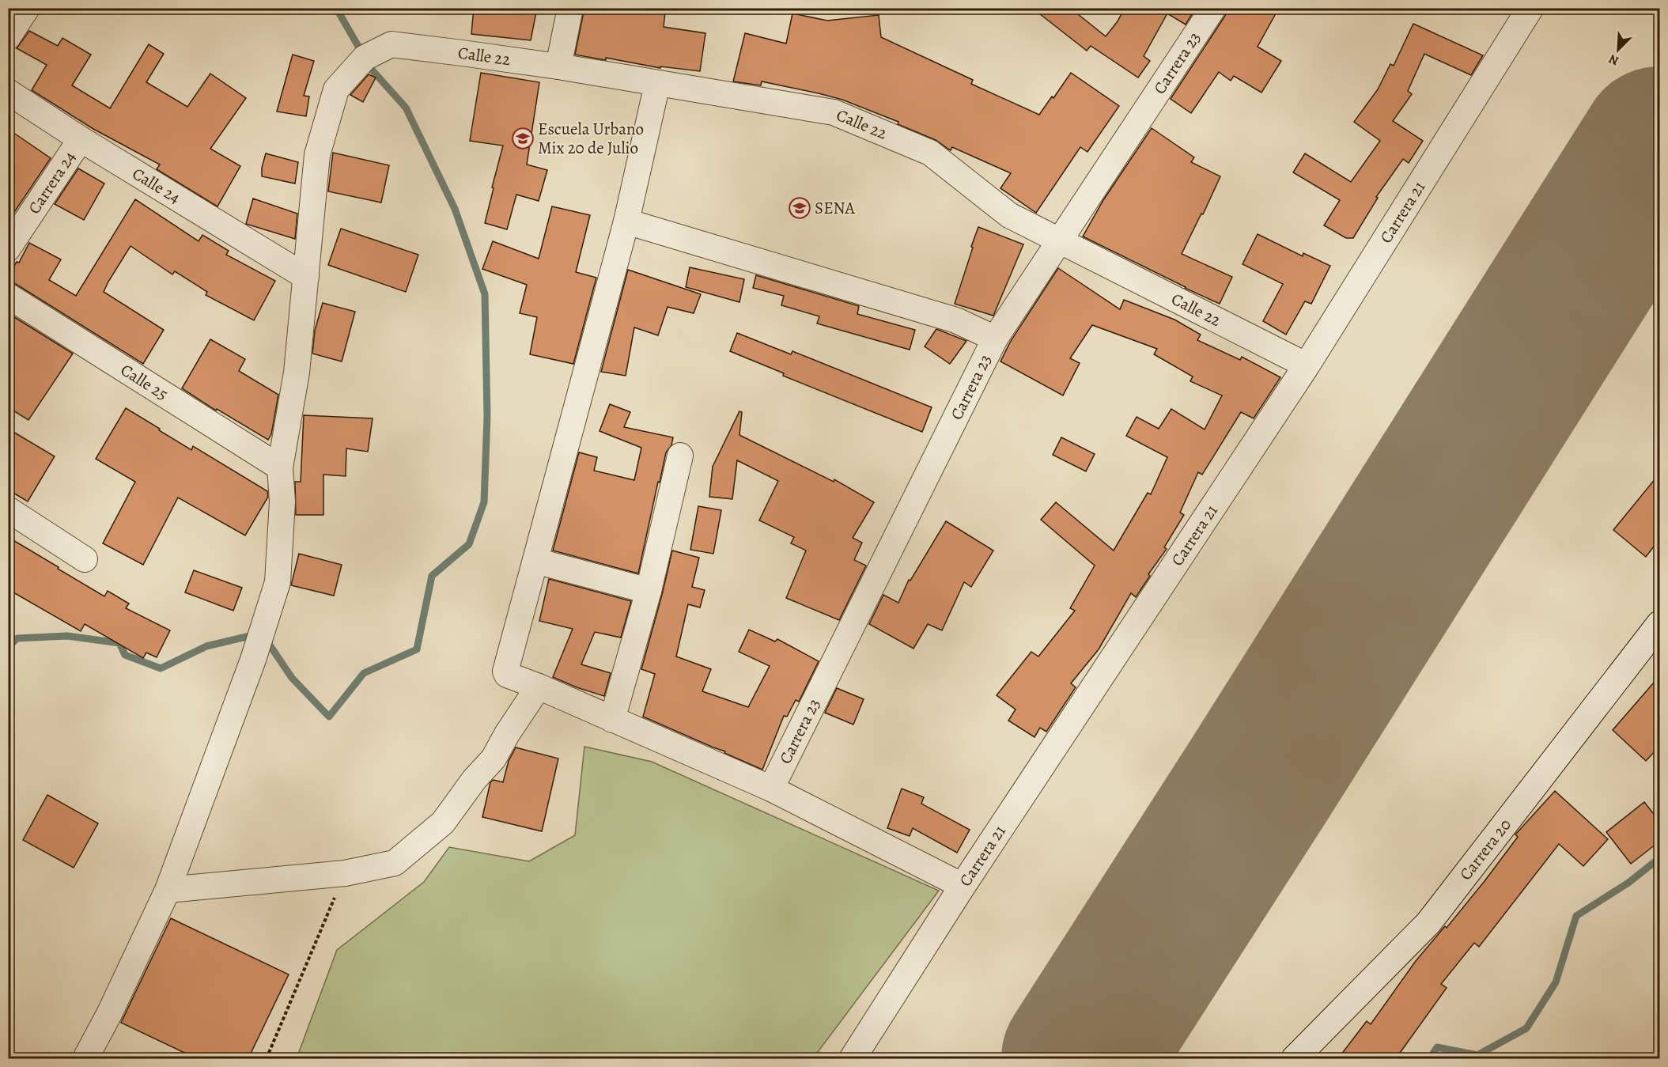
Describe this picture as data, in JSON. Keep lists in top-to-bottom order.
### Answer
{
  "streets": {
    "street": [
      "Calle 22",
      "Carrera 23",
      "Carrera 24",
      "Calle 24",
      "Carrera 21",
      "Calle 25",
      "Carrera 20"
    ]
  },
  "crossings": [
    ["Calle 22", "Carrera 23"],
    ["Calle 22", "Calle 24"],
    ["Calle 22", "Carrera 21"],
    ["Carrera 24", "Calle 24"]
  ],
  "places": {
    "school or university": ["Escuela Urbano Mix 20 de Julio", "SENA"]
  },
  "north": "bottom left"
}
